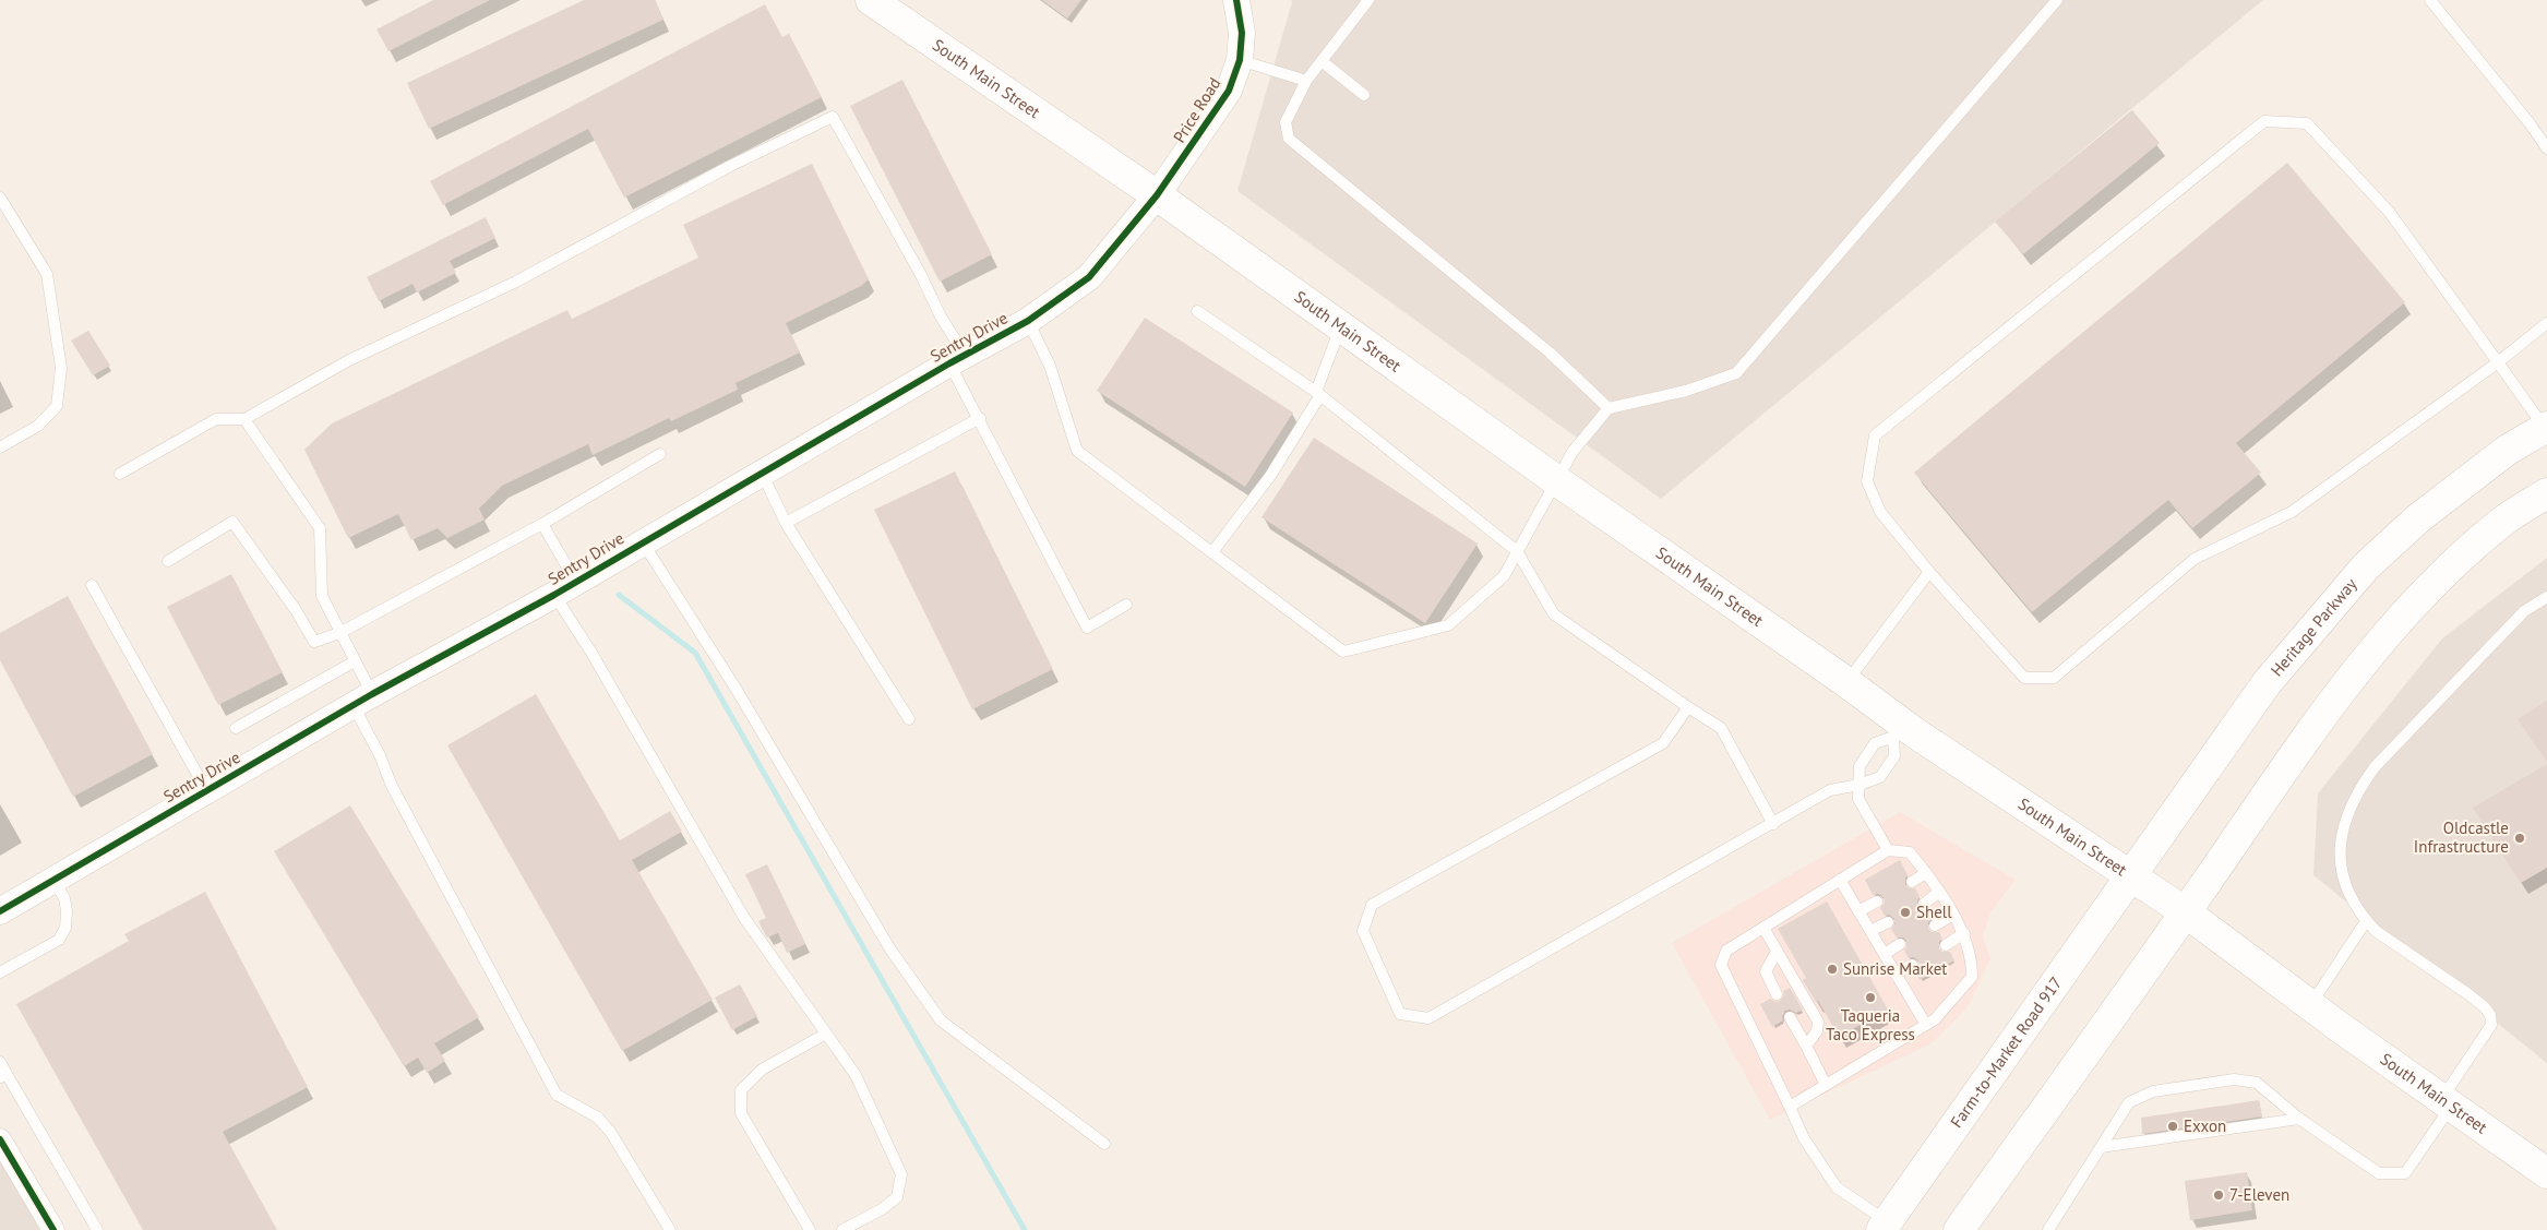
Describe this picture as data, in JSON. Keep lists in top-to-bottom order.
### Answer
{
  "streets": {
    "main road": ["South Main Street", "Heritage Parkway", "Farm-to-Market Road 917"],
    "street": ["Price Road", "Sentry Drive"]
  },
  "crossings": [
    ["South Main Street", "Price Road"],
    ["South Main Street", "Sentry Drive"],
    ["South Main Street", "Heritage Parkway"],
    ["South Main Street", "Farm-to-Market Road 917"],
    ["Price Road", "Sentry Drive"],
    ["Heritage Parkway", "Farm-to-Market Road 917"]
  ],
  "places": [
    "Oldcastle Infrastructure",
    "Shell",
    "Sunrise Market",
    "Taqueria Taco Express",
    "Exxon",
    "7-Eleven"
  ]
}
